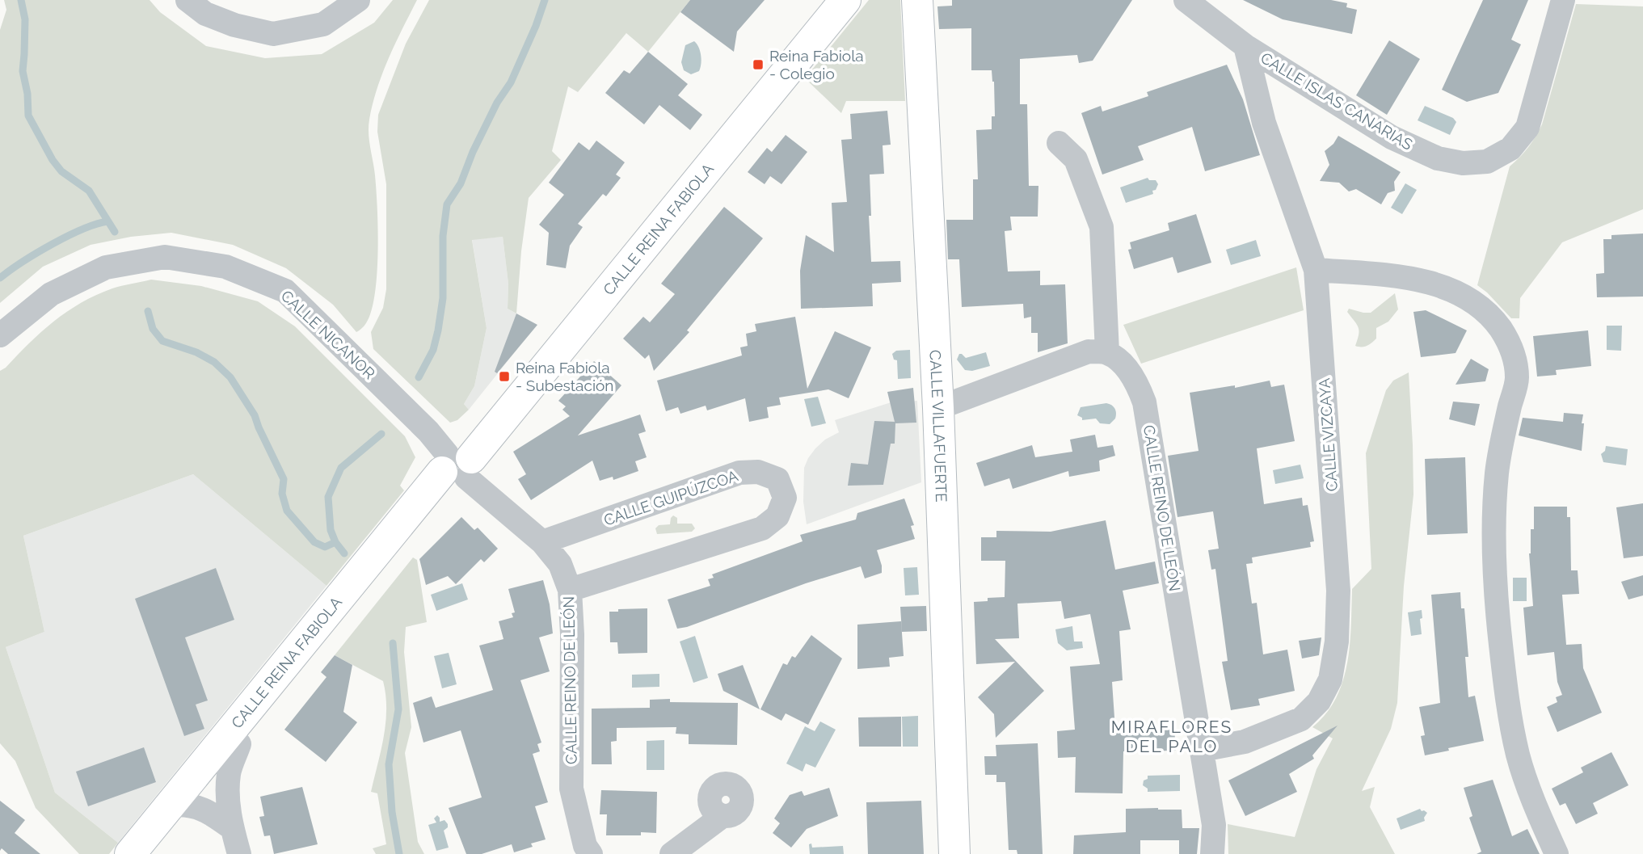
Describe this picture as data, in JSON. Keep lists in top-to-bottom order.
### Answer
{
  "streets": {
    "street": [
      "CALLE ISLAS CANARIAS",
      "CALLE REINA FABIOLA",
      "CALLE NICANOR",
      "CALLE VILLAFUERTE",
      "CALLE VIZCAYA",
      "CALLE GUIPÚZCOA",
      "CALLE REINO DE LEÓN"
    ]
  },
  "crossings": [
    ["CALLE ISLAS CANARIAS", "CALLE VIZCAYA"],
    ["CALLE REINA FABIOLA", "CALLE NICANOR"],
    ["CALLE REINA FABIOLA", "CALLE REINO DE LEÓN"],
    ["CALLE NICANOR", "CALLE REINO DE LEÓN"],
    ["CALLE VIZCAYA", "CALLE REINO DE LEÓN"],
    ["CALLE GUIPÚZCOA", "CALLE REINO DE LEÓN"]
  ],
  "districts": ["MIRAFLORES DEL PALO"],
  "places": {
    "transit": ["Reina Fabiola - Colegio", "Reina Fabiola - Subestación"]
  }
}
